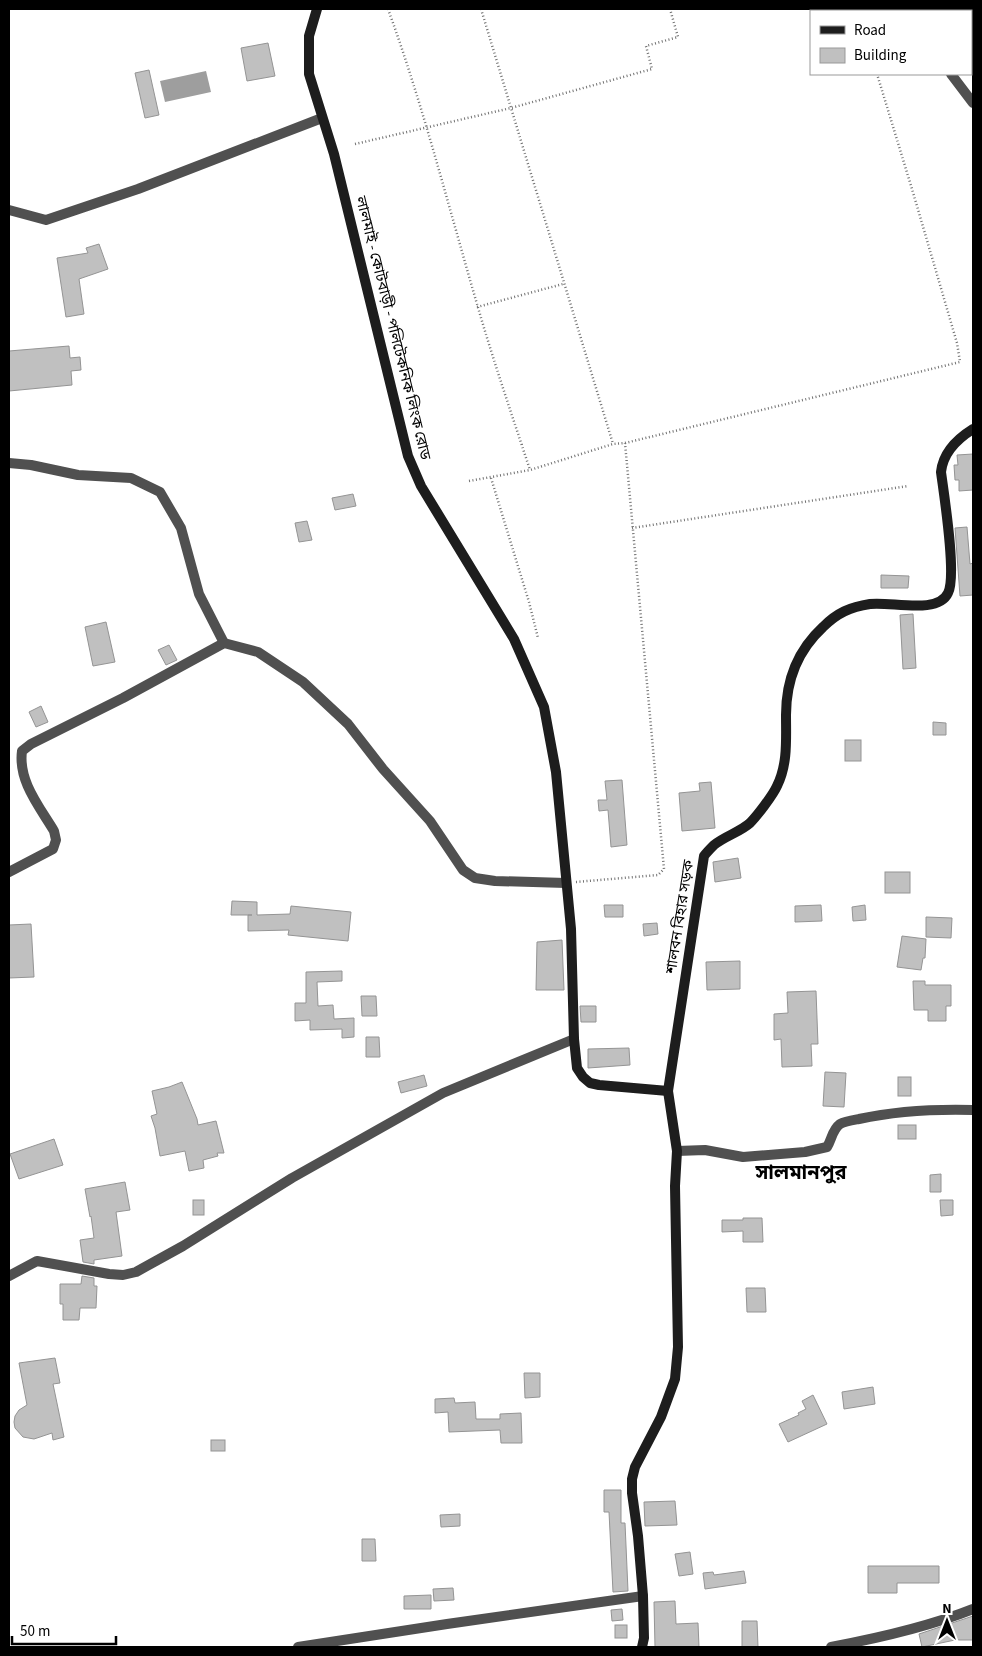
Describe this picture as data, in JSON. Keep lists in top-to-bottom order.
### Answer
{
  "streets": {
    "main road": ["লালমাই - কোটবাড়ী - পলিটেকনিক লিংক রোড", "শালবন বিহার সড়ক"]
  },
  "crossings": [
    ["লালমাই - কোটবাড়ী - পলিটেকনিক লিংক রোড", "শালবন বিহার সড়ক"]
  ],
  "districts": ["সালমানপুর"],
  "legend": ["Road", "Building"],
  "scale_bar": "50 m",
  "north": "top"
}
